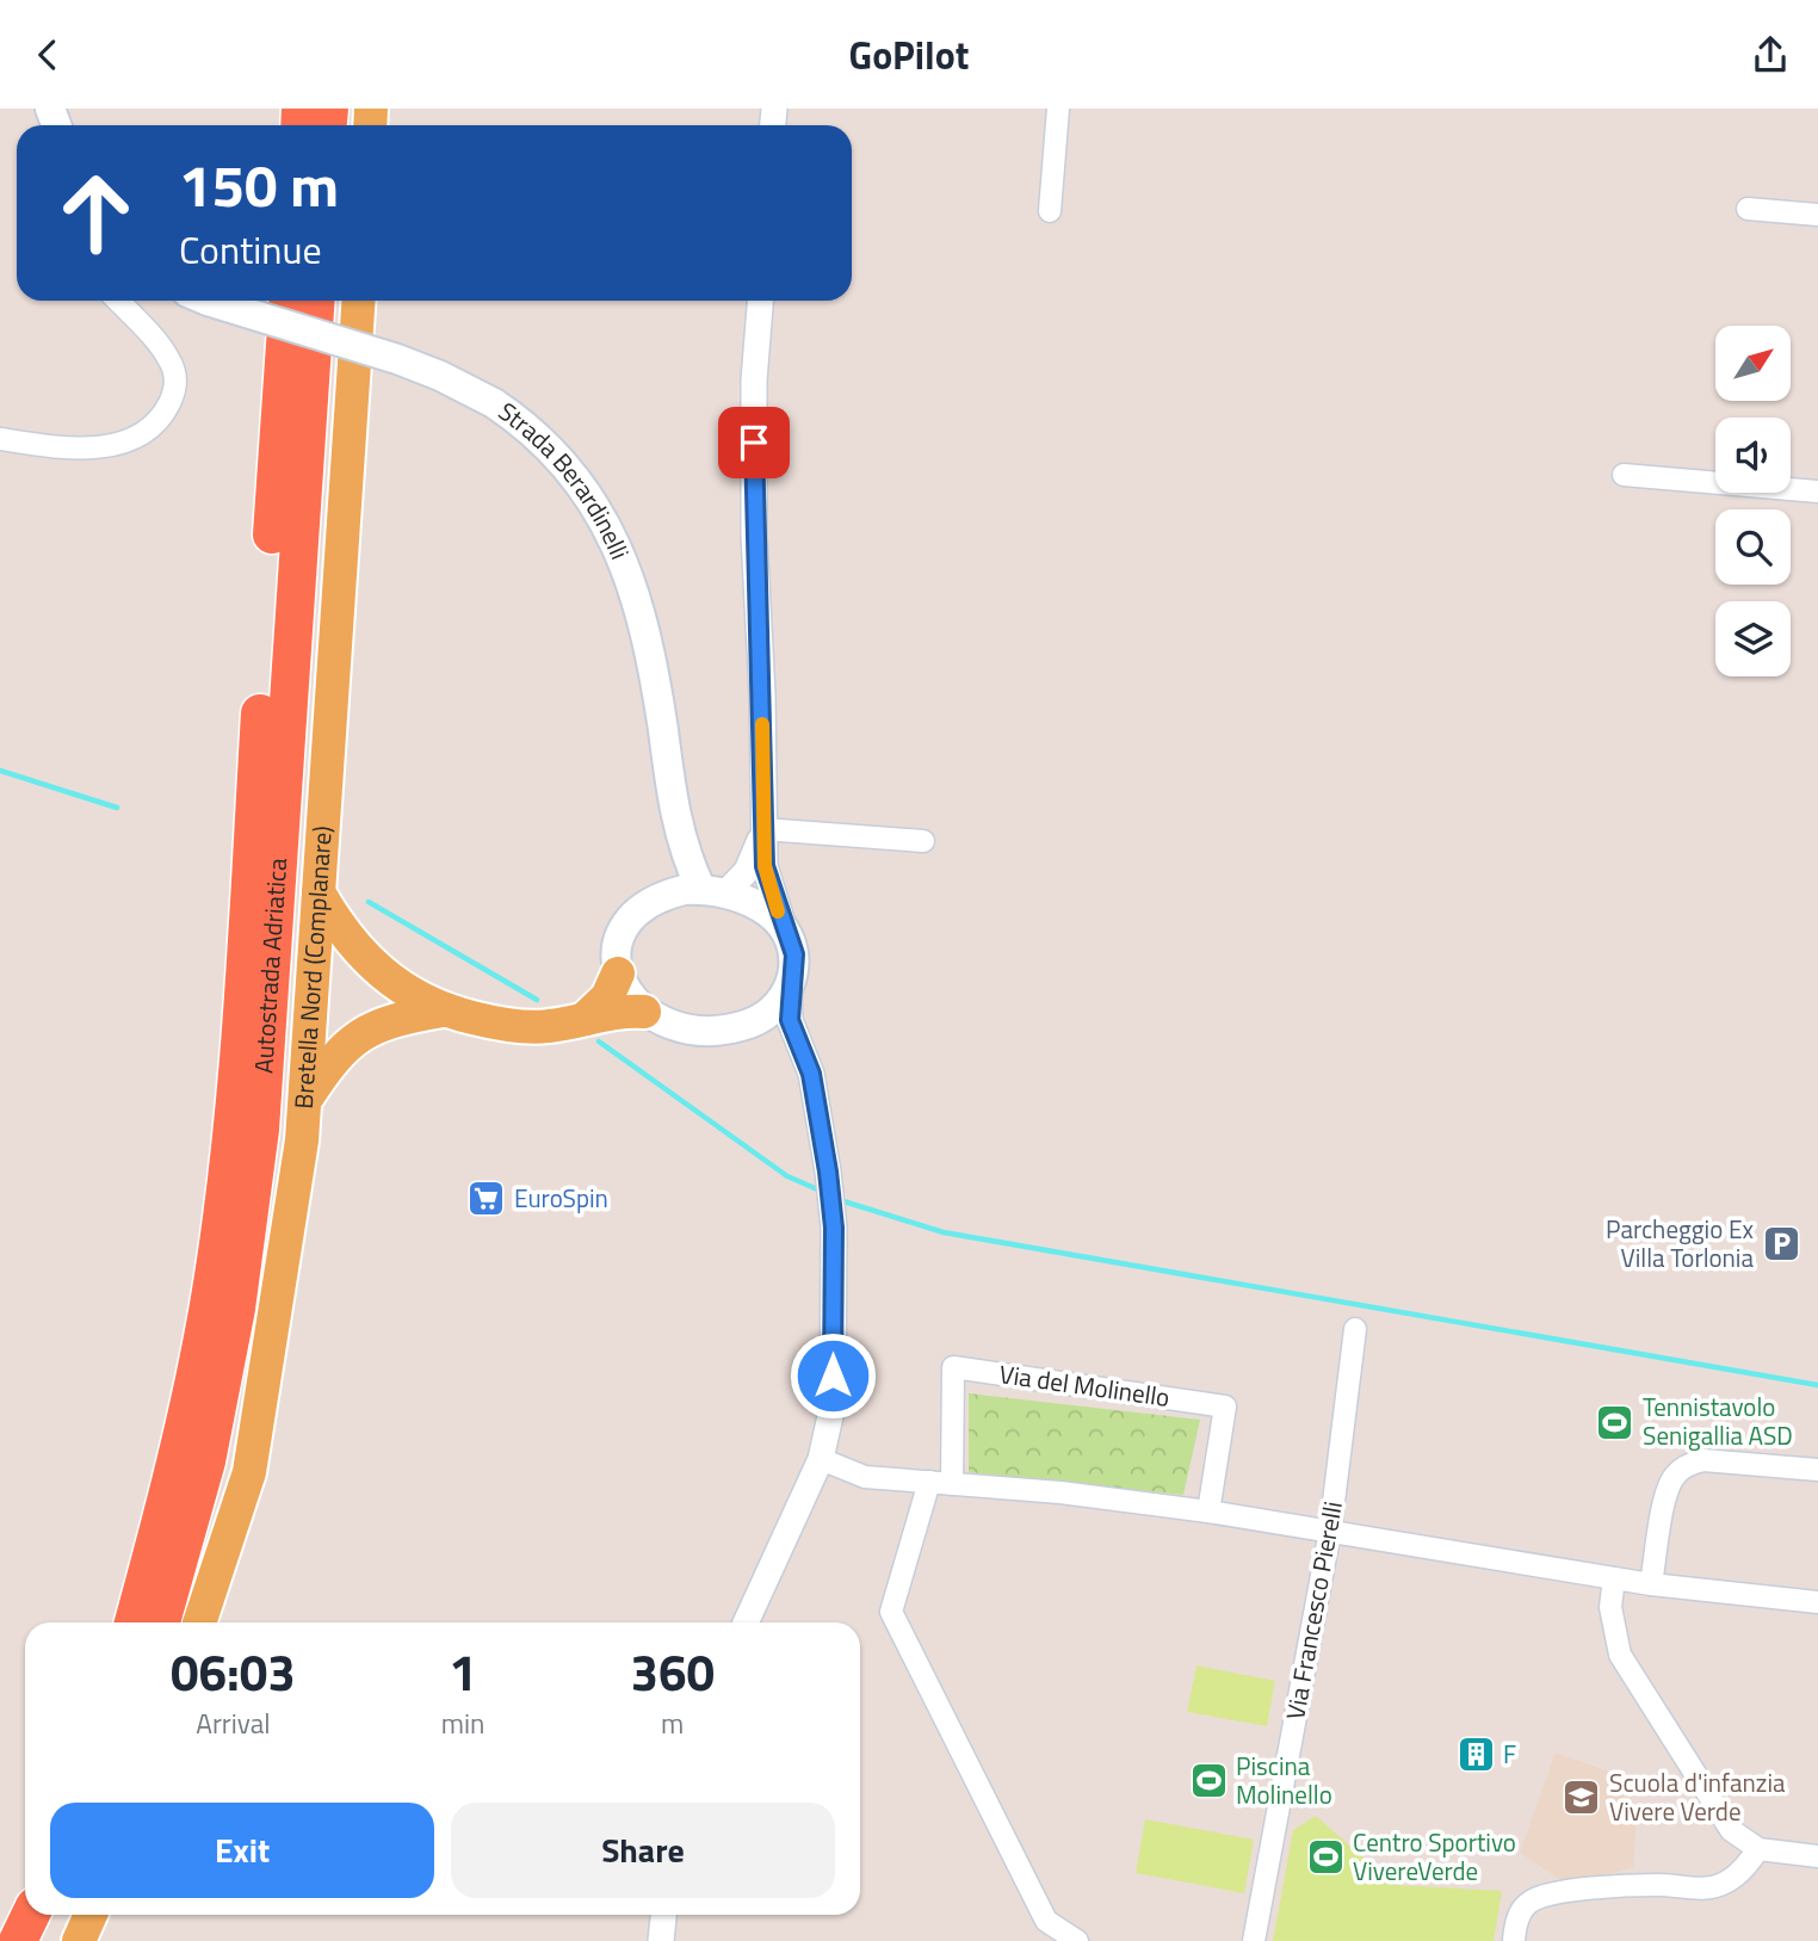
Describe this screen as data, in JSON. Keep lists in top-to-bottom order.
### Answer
{
  "streets": {
    "highway": ["Autostrada Adriatica"],
    "main road": ["Strada Berardinelli", "Bretella Nord (Complanare)"],
    "street": ["Via del Molinello", "Via Francesco Pierelli"]
  },
  "places": {
    "supermarket": ["EuroSpin"],
    "parking": ["Parcheggio Ex Villa Torlonia"],
    "sports": ["Tennistavolo Senigallia ASD", "Piscina Molinello", "Centro Sportivo VivereVerde"],
    "building": ["F"],
    "school or university": ["Scuola d'infanzia Vivere Verde"]
  },
  "north": "top right",
  "page": {
    "header": "GoPilot",
    "turn": ["150 m", "Continue"],
    "eta": [
      "06:03",
      "Arrival",
      "1",
      "min",
      "360",
      "m"
    ],
    "buttons": ["Exit", "Share"]
  }
}
